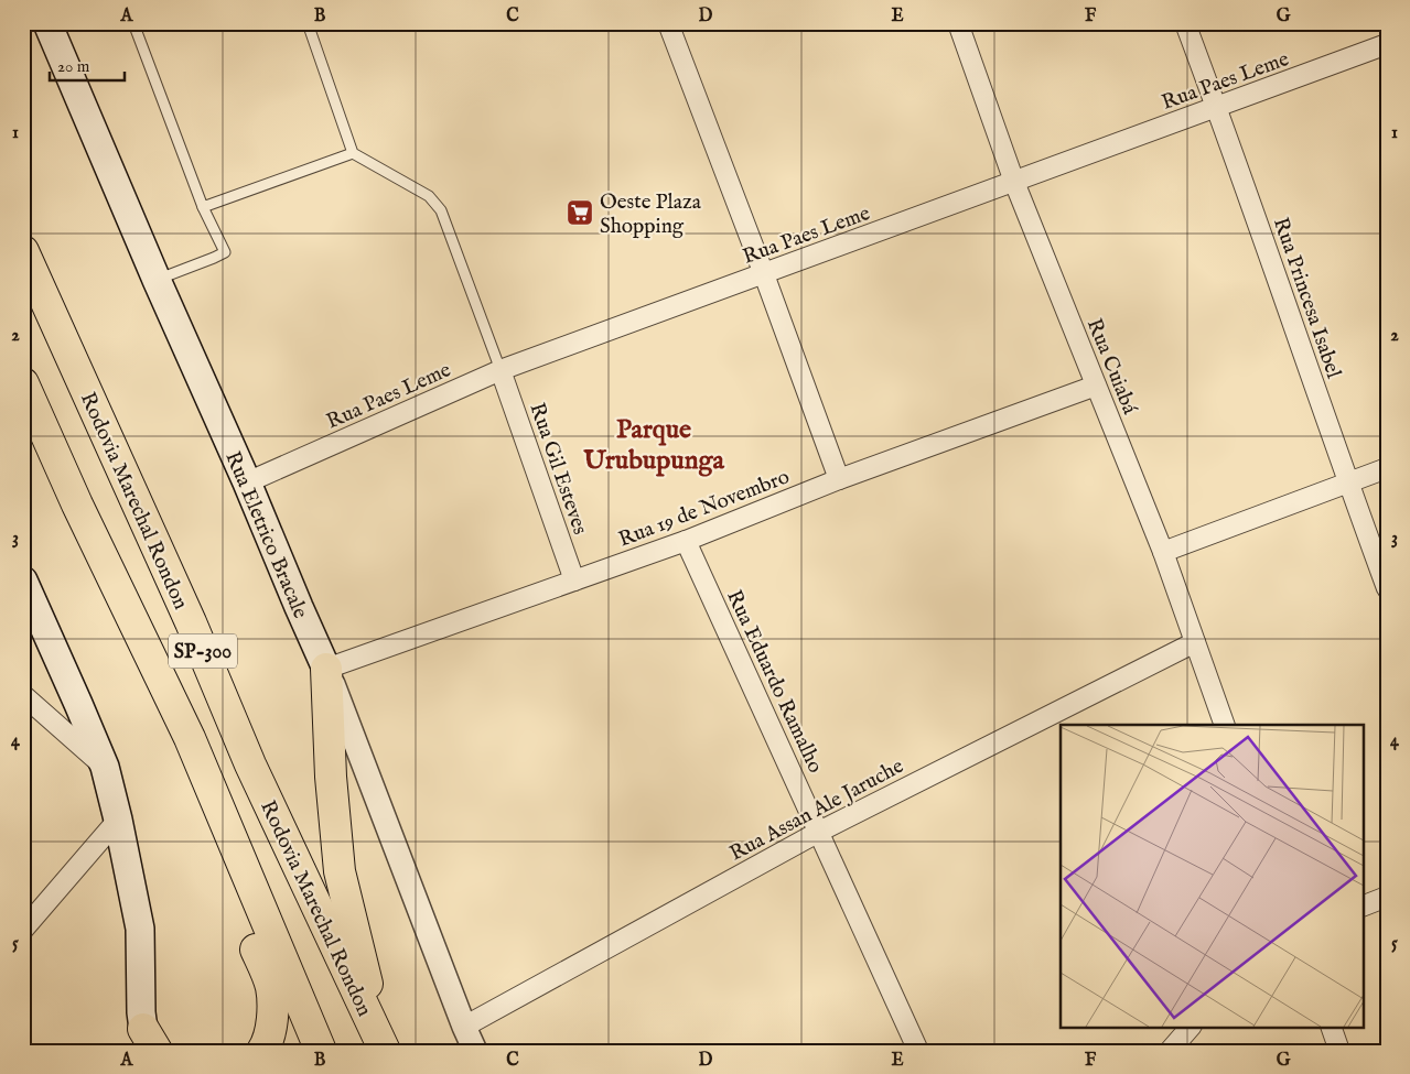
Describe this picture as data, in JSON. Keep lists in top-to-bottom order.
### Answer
{
  "streets": {
    "highway": ["Rodovia Marechal Rondon", "SP-300"],
    "main road": ["Rua Eletrico Bracale"],
    "street": [
      "Rua Paes Leme",
      "Rua Princesa Isabel",
      "Rua Cuiabá",
      "Rua Gil Esteves",
      "Rua 19 de Novembro",
      "Rua Eduardo Ramalho",
      "Rua Assan Ale Jaruche"
    ]
  },
  "crossings": [
    ["Rua Paes Leme", "Rua Princesa Isabel"],
    ["Rua Paes Leme", "Rua Cuiabá"],
    ["Rua Paes Leme", "Rua Gil Esteves"],
    ["Rua Paes Leme", "Rua Eletrico Bracale"],
    ["Rua Cuiabá", "Rua 19 de Novembro"],
    ["Rua Cuiabá", "Rua Assan Ale Jaruche"],
    ["Rua Gil Esteves", "Rua 19 de Novembro"],
    ["Rua 19 de Novembro", "Rua Eletrico Bracale"],
    ["Rua 19 de Novembro", "Rua Eduardo Ramalho"],
    ["Rua Eletrico Bracale", "Rua Assan Ale Jaruche"],
    ["Rua Eduardo Ramalho", "Rua Assan Ale Jaruche"]
  ],
  "districts": ["Parque Urubupunga"],
  "places": {
    "supermarket": ["Oeste Plaza Shopping"]
  },
  "scale_bar": "20 m",
  "grid": {
    "columns": [
      "A",
      "B",
      "C",
      "D",
      "E",
      "F",
      "G"
    ],
    "rows": [
      "1",
      "2",
      "3",
      "4",
      "5"
    ]
  }
}
